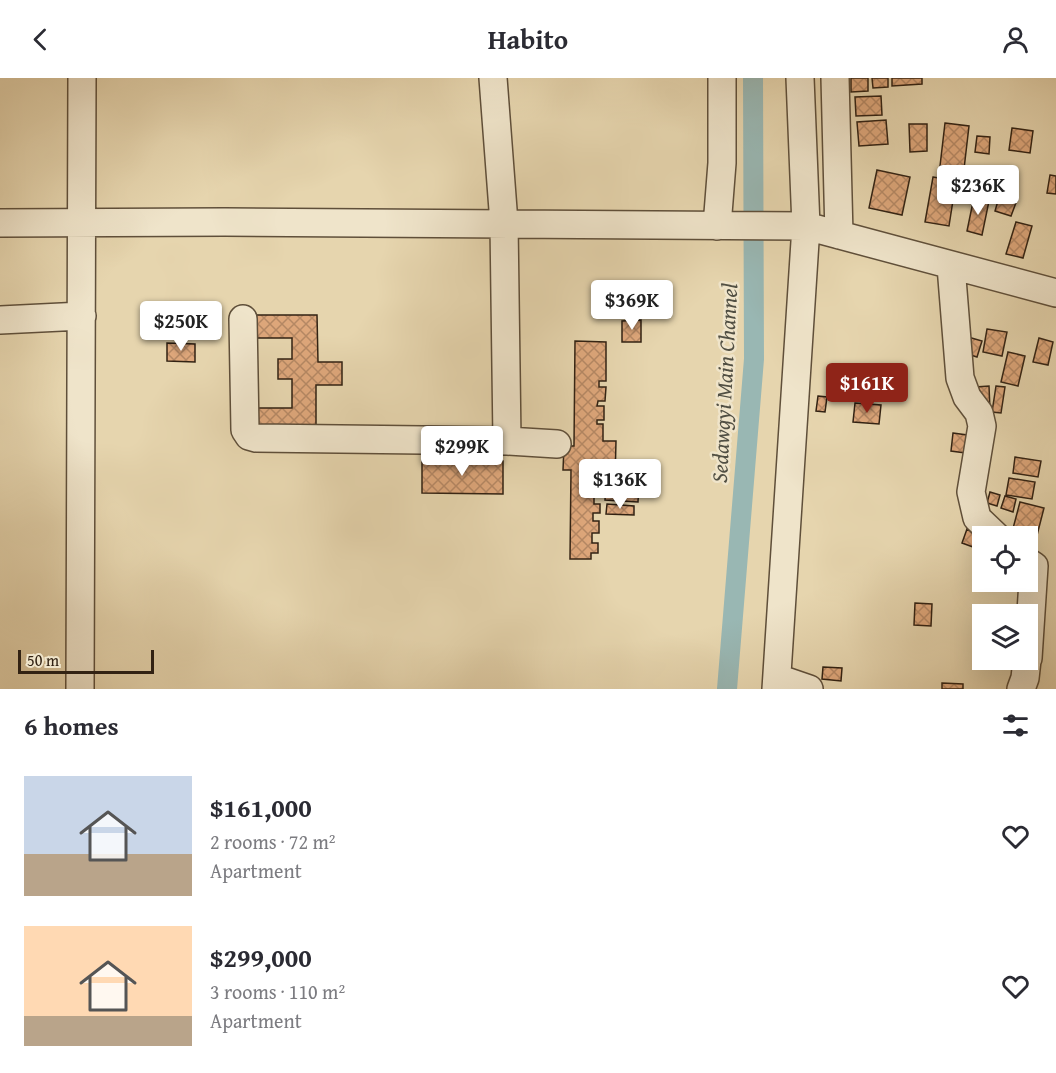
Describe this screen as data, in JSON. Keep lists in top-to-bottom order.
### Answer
{
  "water": ["Sedawgyi Main Channel"],
  "scale_bar": "50 m",
  "page": {
    "header": "Habito",
    "price": [
      "$236K",
      "$369K",
      "$250K",
      "$161K",
      "$299K",
      "$136K"
    ],
    "scale": "50 m",
    "heading": "6 homes",
    "list": [
      {
        "name": "$161,000",
        "note": "2 rooms · 72 m² · Apartment"
      },
      {
        "name": "$299,000",
        "note": "3 rooms · 110 m² · Apartment"
      }
    ]
  }
}
